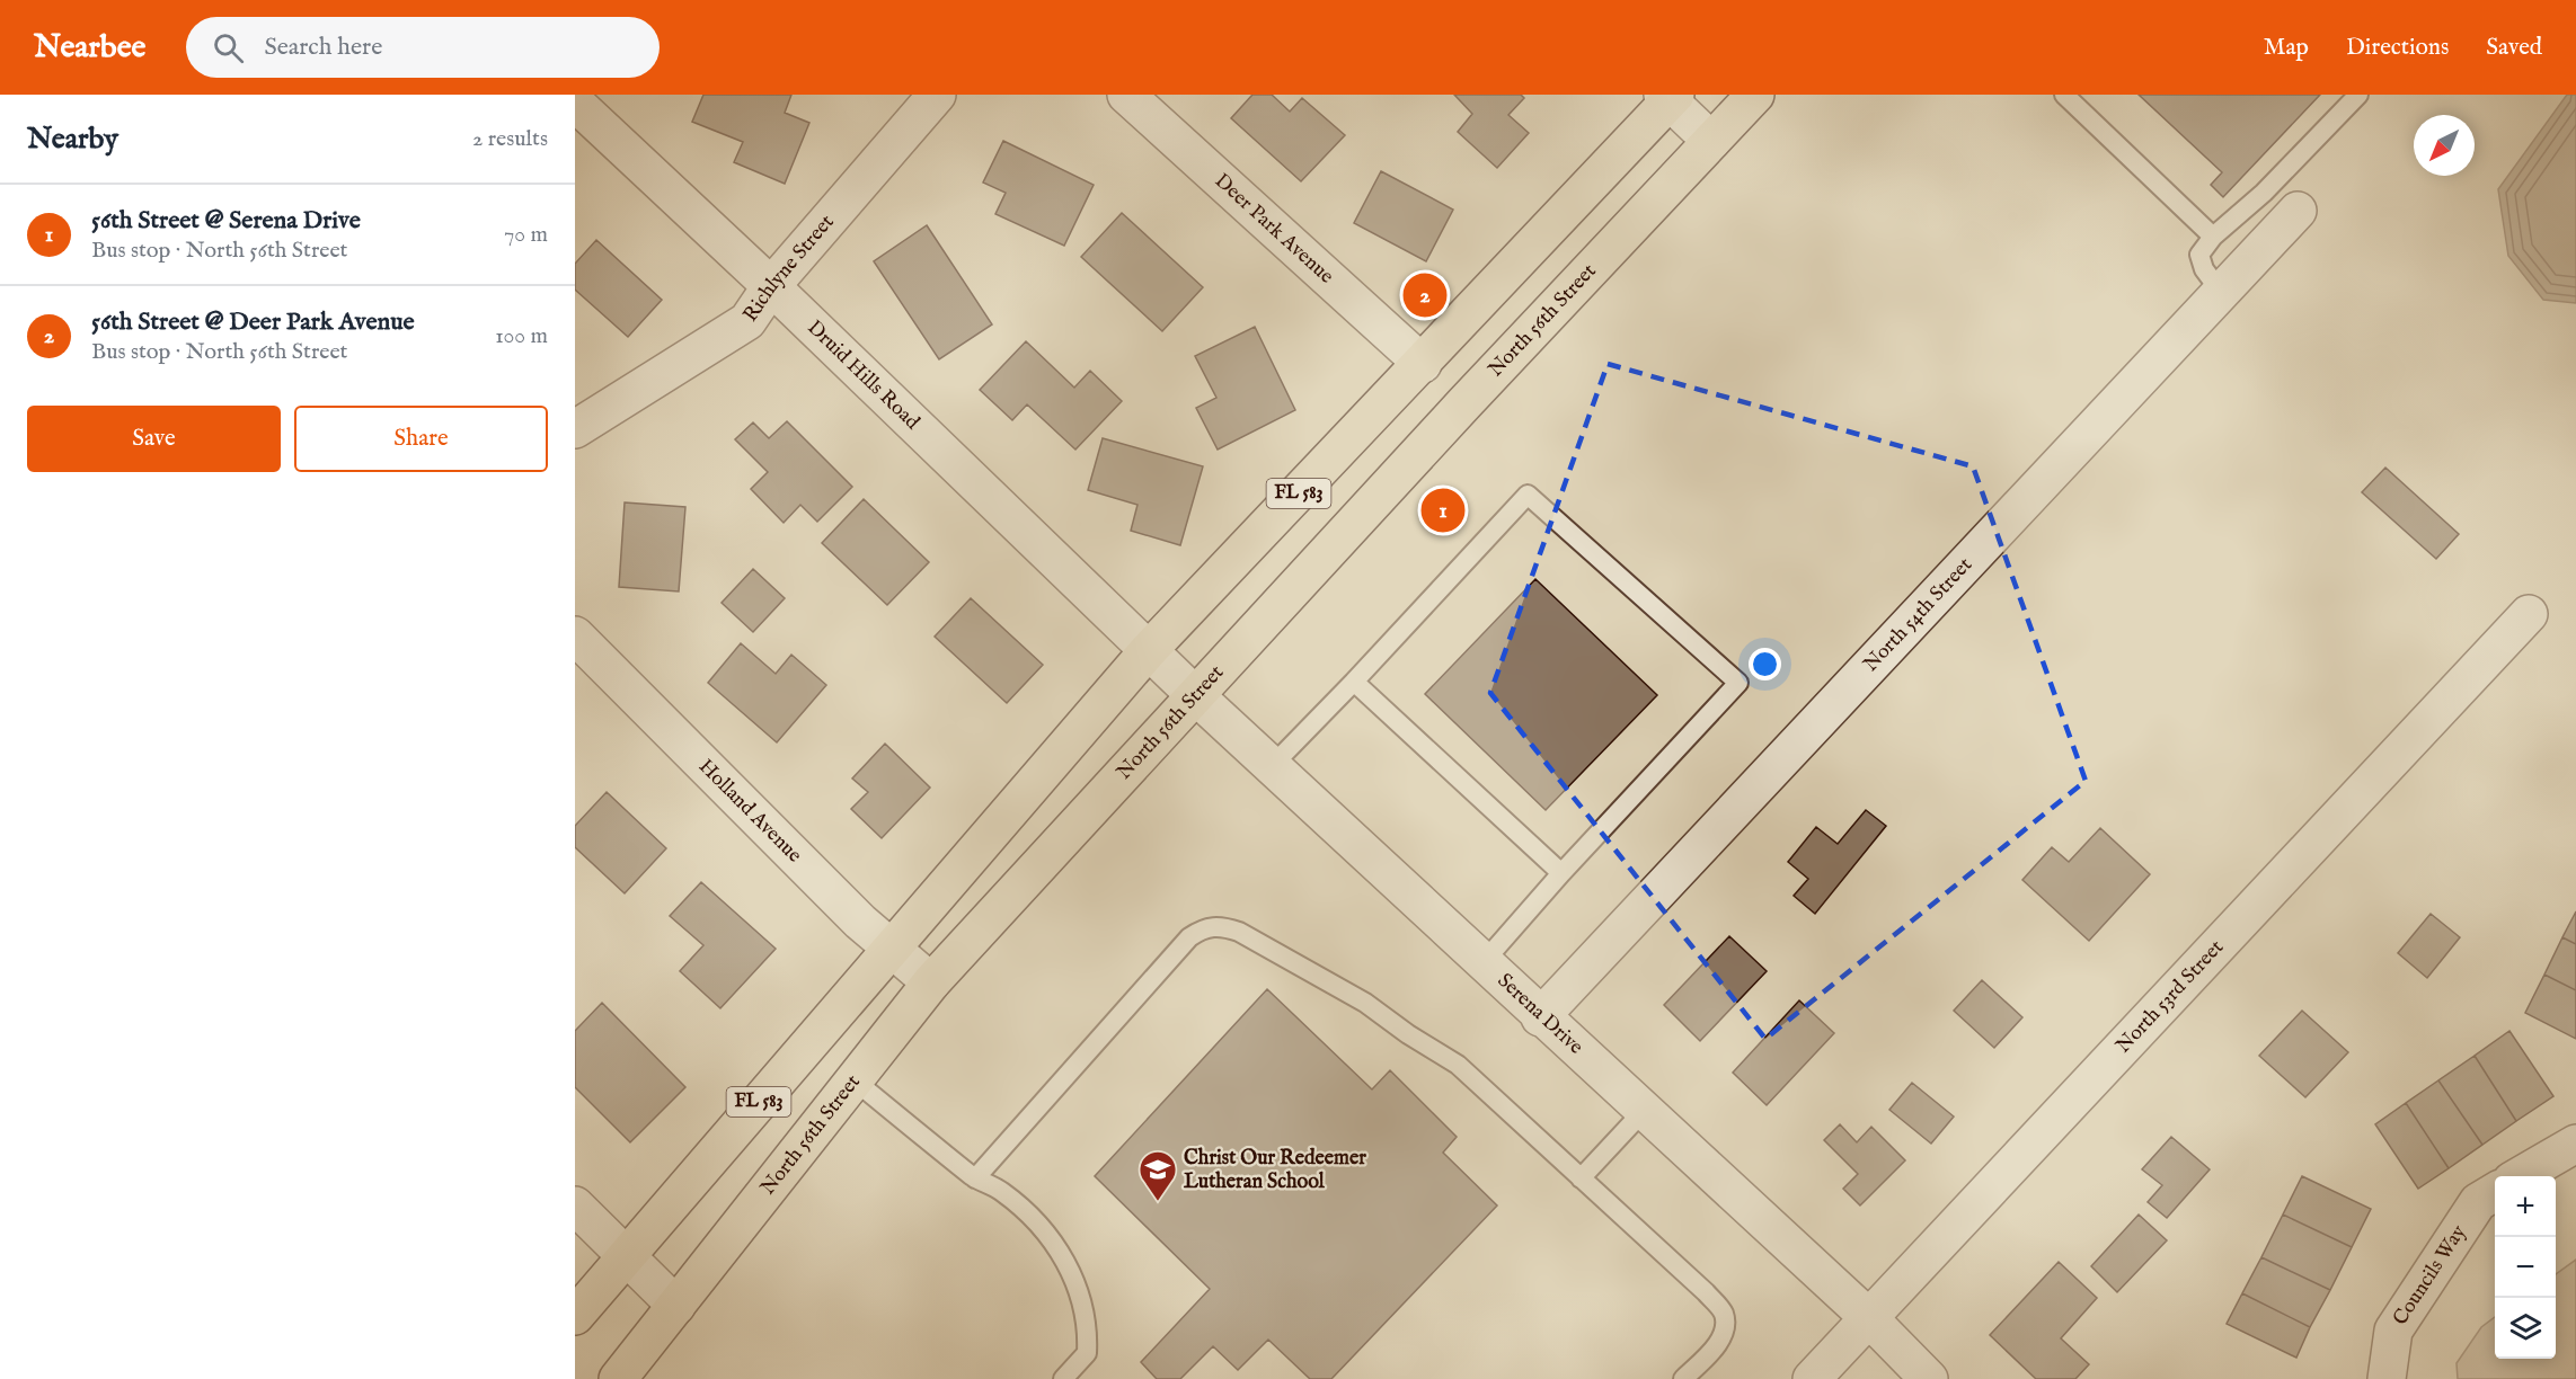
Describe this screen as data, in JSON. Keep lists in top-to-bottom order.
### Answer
{
  "streets": {
    "main road": ["North 56th Street", "FL 583"],
    "street": [
      "Deer Park Avenue",
      "Richlyne Street",
      "Druid Hills Road",
      "North 54th Street",
      "Holland Avenue",
      "North 53rd Street",
      "Serena Drive",
      "Councils Way"
    ]
  },
  "crossings": [
    ["Deer Park Avenue", "FL 583"],
    ["Richlyne Street", "Druid Hills Road"],
    ["North 56th Street", "Holland Avenue"],
    ["North 56th Street", "Serena Drive"],
    ["Druid Hills Road", "FL 583"],
    ["Druid Hills Road", "Serena Drive"],
    ["FL 583", "Holland Avenue"],
    ["FL 583", "Serena Drive"],
    ["North 54th Street", "Serena Drive"],
    ["North 53rd Street", "Serena Drive"]
  ],
  "places": {
    "school or university": ["Christ Our Redeemer Lutheran School"]
  },
  "north": "bottom left",
  "page": {
    "header": "Nearbee",
    "search": "Search here",
    "nav": ["Map", "Directions", "Saved"],
    "heading": ["Nearby", "2 results"],
    "list": [
      {
        "mark": "1",
        "name": "56th Street @ Serena Drive",
        "note": "Bus stop · North 56th Street",
        "value": "70 m"
      },
      {
        "mark": "2",
        "name": "56th Street @ Deer Park Avenue",
        "note": "Bus stop · North 56th Street",
        "value": "100 m"
      }
    ],
    "pins": ["2", "1"],
    "buttons": ["Save", "Share"],
    "map_buttons": ["+", "−"]
  }
}
